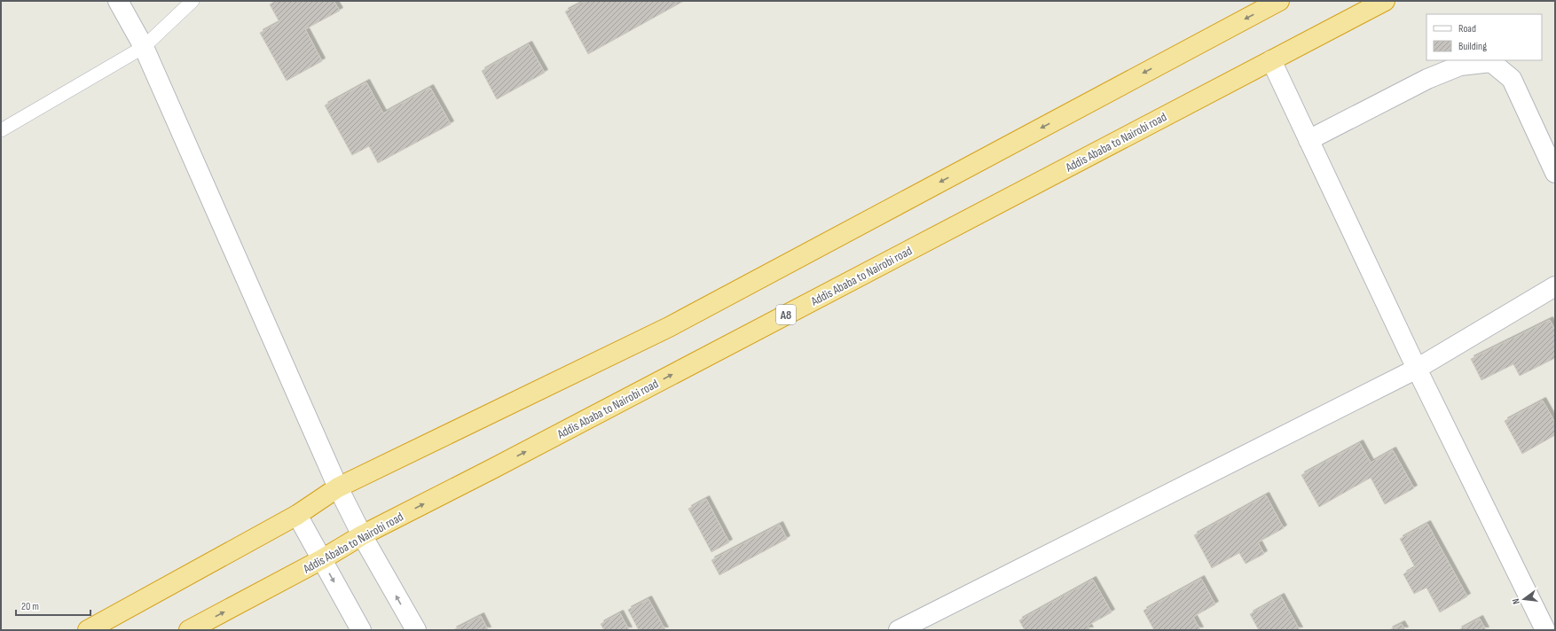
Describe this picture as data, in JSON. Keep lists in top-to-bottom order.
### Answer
{
  "streets": {
    "highway": ["Addis Ababa to Nairobi road", "A8"]
  },
  "legend": ["Road", "Building"],
  "scale_bar": "20 m",
  "north": "left"
}
